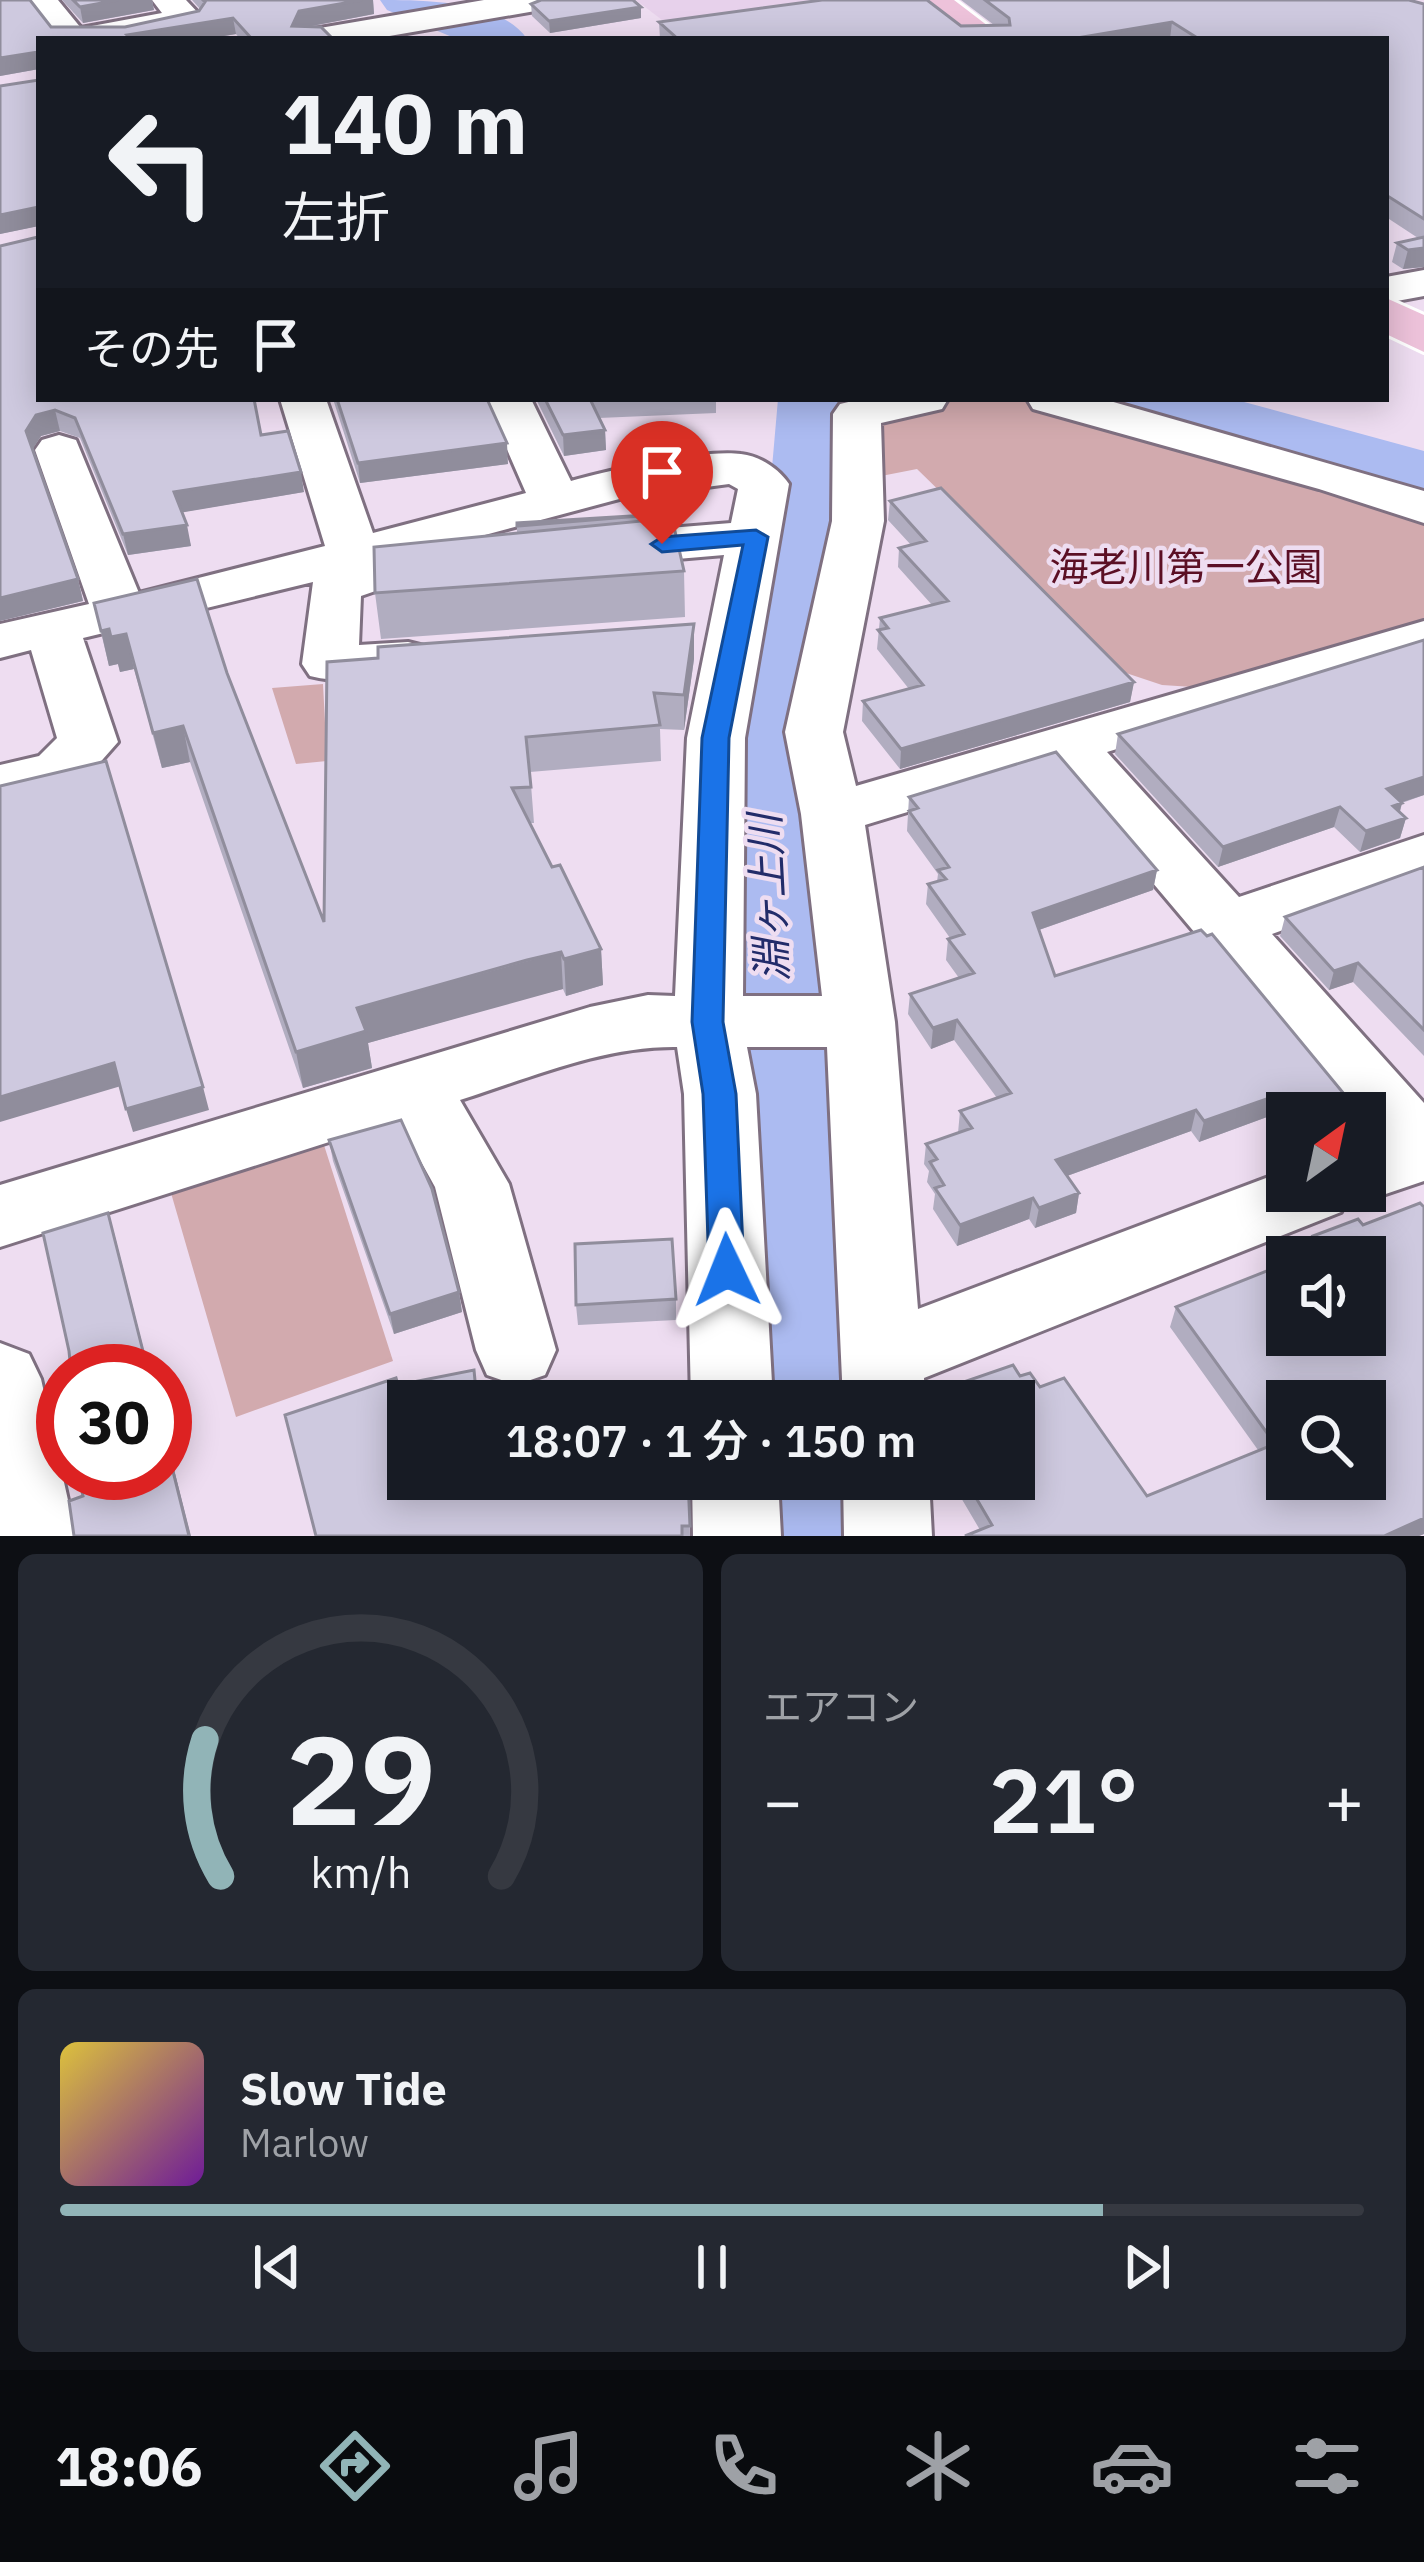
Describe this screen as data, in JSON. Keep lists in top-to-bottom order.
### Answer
{
  "water": ["淵ヶ上川"],
  "parks": ["海老川第一公園"],
  "north": "top right",
  "page": {
    "turn": ["140 m", "左折"],
    "then": "その先",
    "limit": "30",
    "trip": "18:07 · 1 分 · 150 m",
    "tile": "エアコン",
    "heat": ["−", "21°", "+"],
    "song": ["Slow Tide", "Marlow"],
    "tabs": "18:06",
    "gauge": ["29", "km/h"]
  }
}
